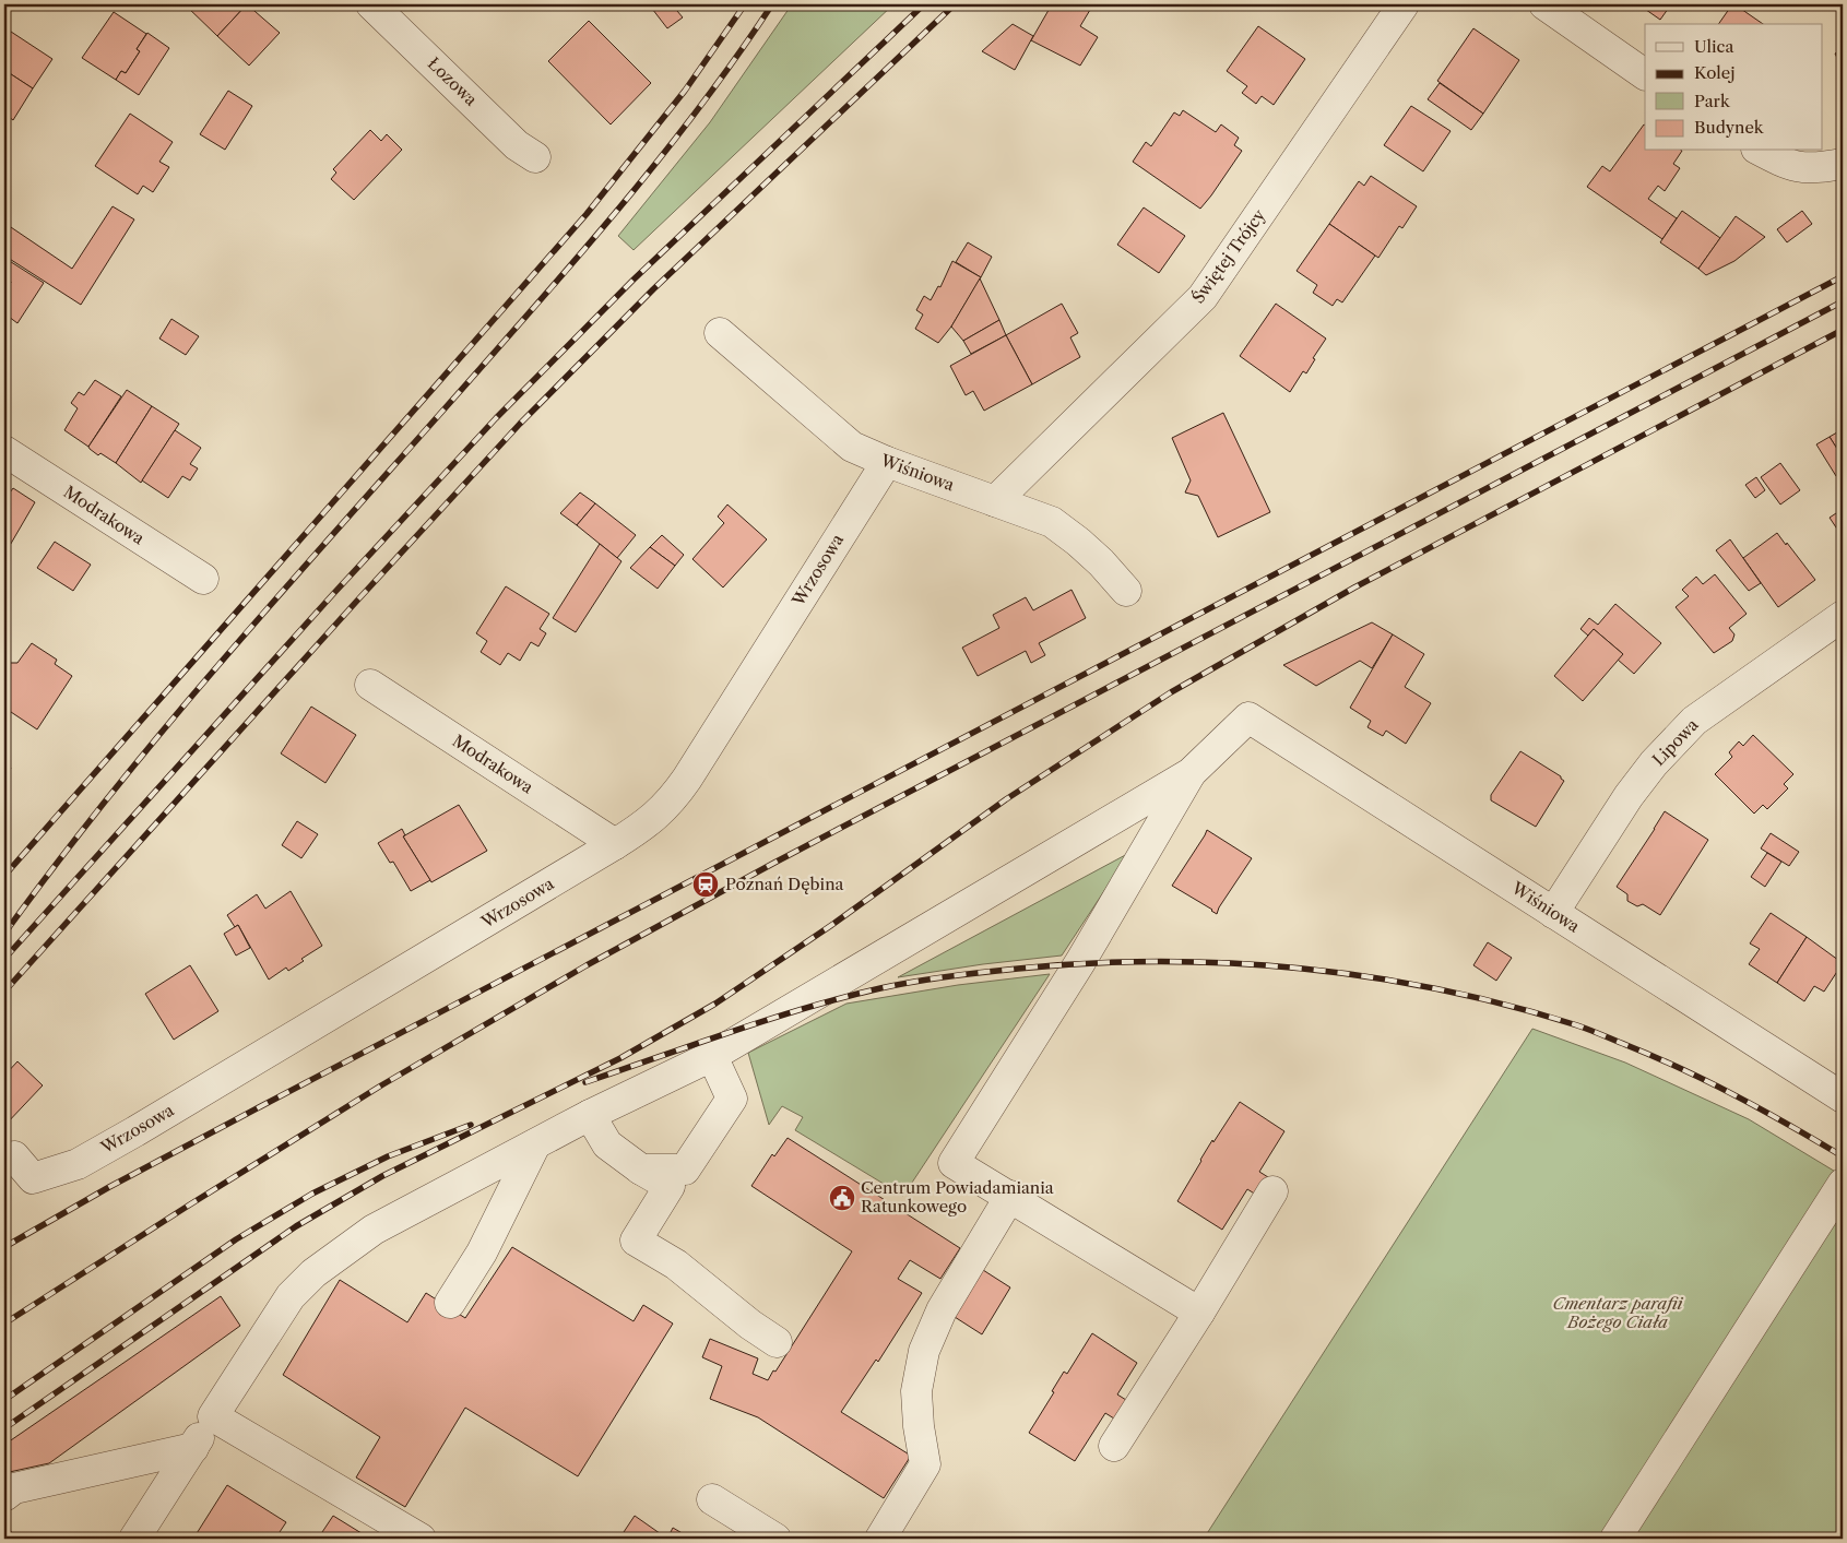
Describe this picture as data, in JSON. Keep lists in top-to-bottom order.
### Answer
{
  "streets": {
    "street": [
      "Łozowa",
      "Świętej Trójcy",
      "Wiśniowa",
      "Modrakowa",
      "Wrzosowa",
      "Lipowa"
    ]
  },
  "crossings": [
    ["Świętej Trójcy", "Wiśniowa"],
    ["Wiśniowa", "Wrzosowa"],
    ["Wiśniowa", "Lipowa"],
    ["Modrakowa", "Wrzosowa"]
  ],
  "parks": ["Cmentarz parafii Bożego Ciała"],
  "places": {
    "station": ["Poznań Dębina"],
    "public building": ["Centrum Powiadamiania Ratunkowego"]
  },
  "legend": [
    "Ulica",
    "Kolej",
    "Park",
    "Budynek"
  ]
}
